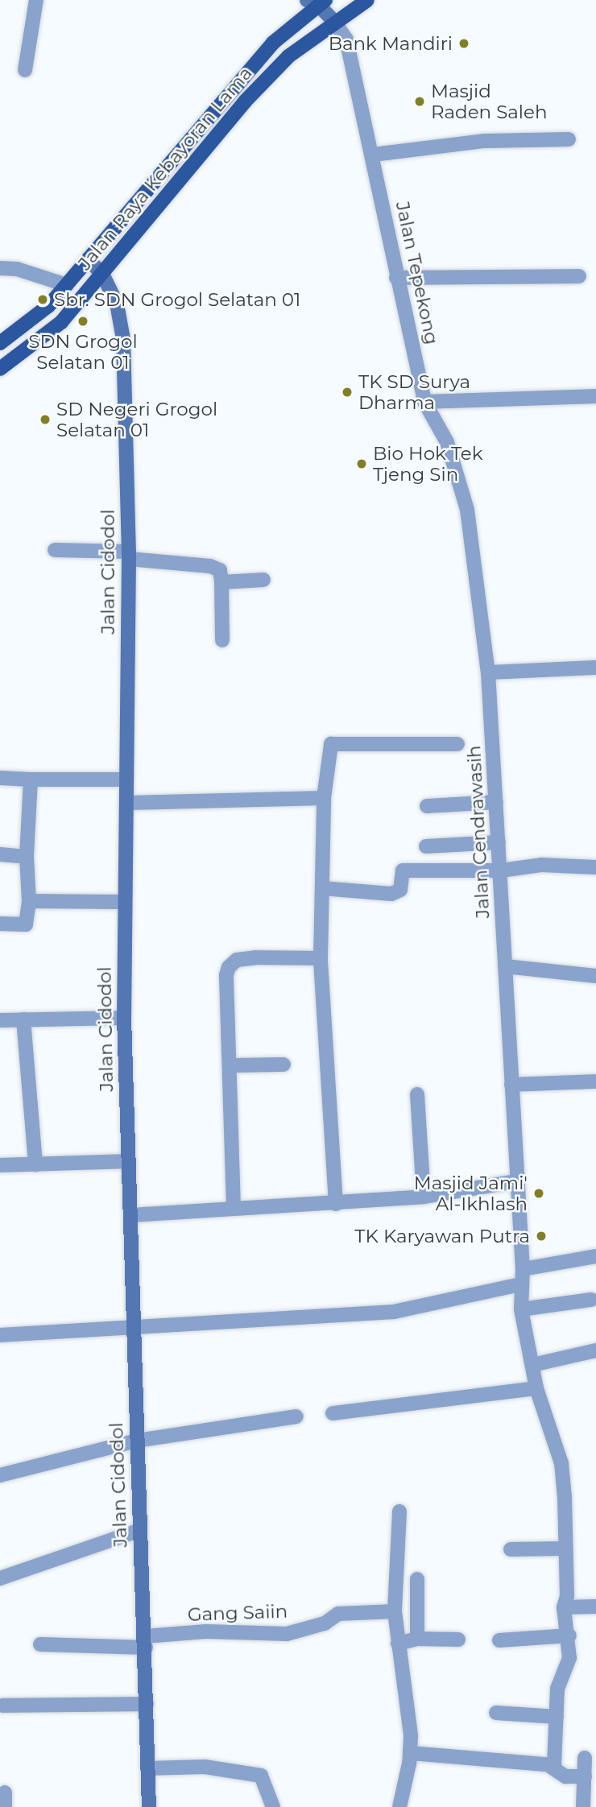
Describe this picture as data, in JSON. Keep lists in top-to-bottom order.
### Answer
{
  "streets": {
    "main road": ["Jalan Raya Kebayoran Lama"],
    "street": [
      "Jalan Tepekong",
      "Jalan Cidodol",
      "Jalan Cendrawasih",
      "Gang Saiin"
    ]
  },
  "crossings": [
    ["Jalan Raya Kebayoran Lama", "Jalan Tepekong"],
    ["Jalan Raya Kebayoran Lama", "Jalan Cidodol"],
    ["Jalan Tepekong", "Jalan Cendrawasih"],
    ["Jalan Cidodol", "Gang Saiin"]
  ],
  "places": [
    "Bank Mandiri",
    "Masjid Raden Saleh",
    "Sbr. SDN Grogol Selatan 01",
    "SDN Grogol Selatan 01",
    "TK SD Surya Dharma",
    "SD Negeri Grogol Selatan 01",
    "Bio Hok Tek Tjeng Sin",
    "Masjid Jami' Al-Ikhlash",
    "TK Karyawan Putra"
  ]
}
